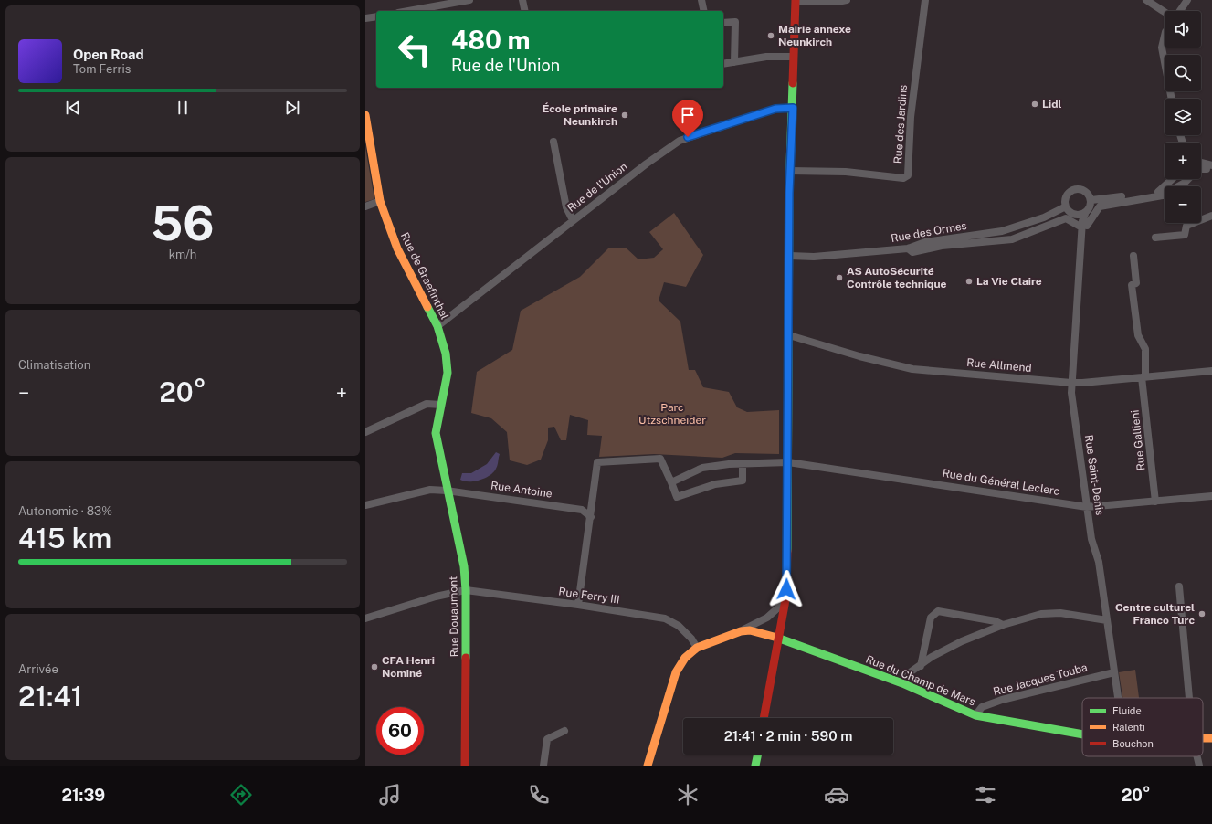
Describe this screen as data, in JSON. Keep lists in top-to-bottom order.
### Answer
{
  "streets": {
    "street": [
      "Rue des Jardins",
      "Rue de l'Union",
      "Rue des Ormes",
      "Rue de Graefinthal",
      "Rue Allmend",
      "Rue Gallieni",
      "Rue Saint-Denis",
      "Rue du Général Leclerc",
      "Rue Antoine",
      "Rue Ferry III",
      "Rue Douaumont",
      "Rue Jacques Touba",
      "Rue du Champ de Mars"
    ]
  },
  "crossings": [
    ["Rue de l'Union", "Rue de Graefinthal"],
    ["Rue des Ormes", "Rue Saint-Denis"],
    ["Rue de Graefinthal", "Rue Douaumont"],
    ["Rue Allmend", "Rue Gallieni"],
    ["Rue Allmend", "Rue Saint-Denis"],
    ["Rue Gallieni", "Rue du Général Leclerc"],
    ["Rue Saint-Denis", "Rue du Général Leclerc"],
    ["Rue Saint-Denis", "Rue Jacques Touba"],
    ["Rue Antoine", "Rue Douaumont"],
    ["Rue Ferry III", "Rue Douaumont"],
    ["Rue Jacques Touba", "Rue du Champ de Mars"]
  ],
  "parks": ["Parc Utzschneider"],
  "places": [
    "Mairie annexe Neunkirch",
    "Lidl",
    "École primaire Neunkirch",
    "AS AutoSécurité Contrôle technique",
    "La Vie Claire",
    "Centre culturel Franco Turc",
    "CFA Henri Nominé"
  ],
  "legend": ["Fluide", "Ralenti", "Bouchon"],
  "page": {
    "map_buttons": ["+", "−"],
    "turn": ["480 m", "Rue de l'Union"],
    "song": ["Open Road", "Tom Ferris"],
    "tile": [
      ["56", "km/h"],
      "Climatisation",
      ["Autonomie · 83%", "415 km"],
      ["Arrivée", "21:41"]
    ],
    "heat": ["−", "20°", "+"],
    "limit": "60",
    "trip": "21:41 · 2 min · 590 m",
    "tabs": ["21:39", "20°"]
  }
}
